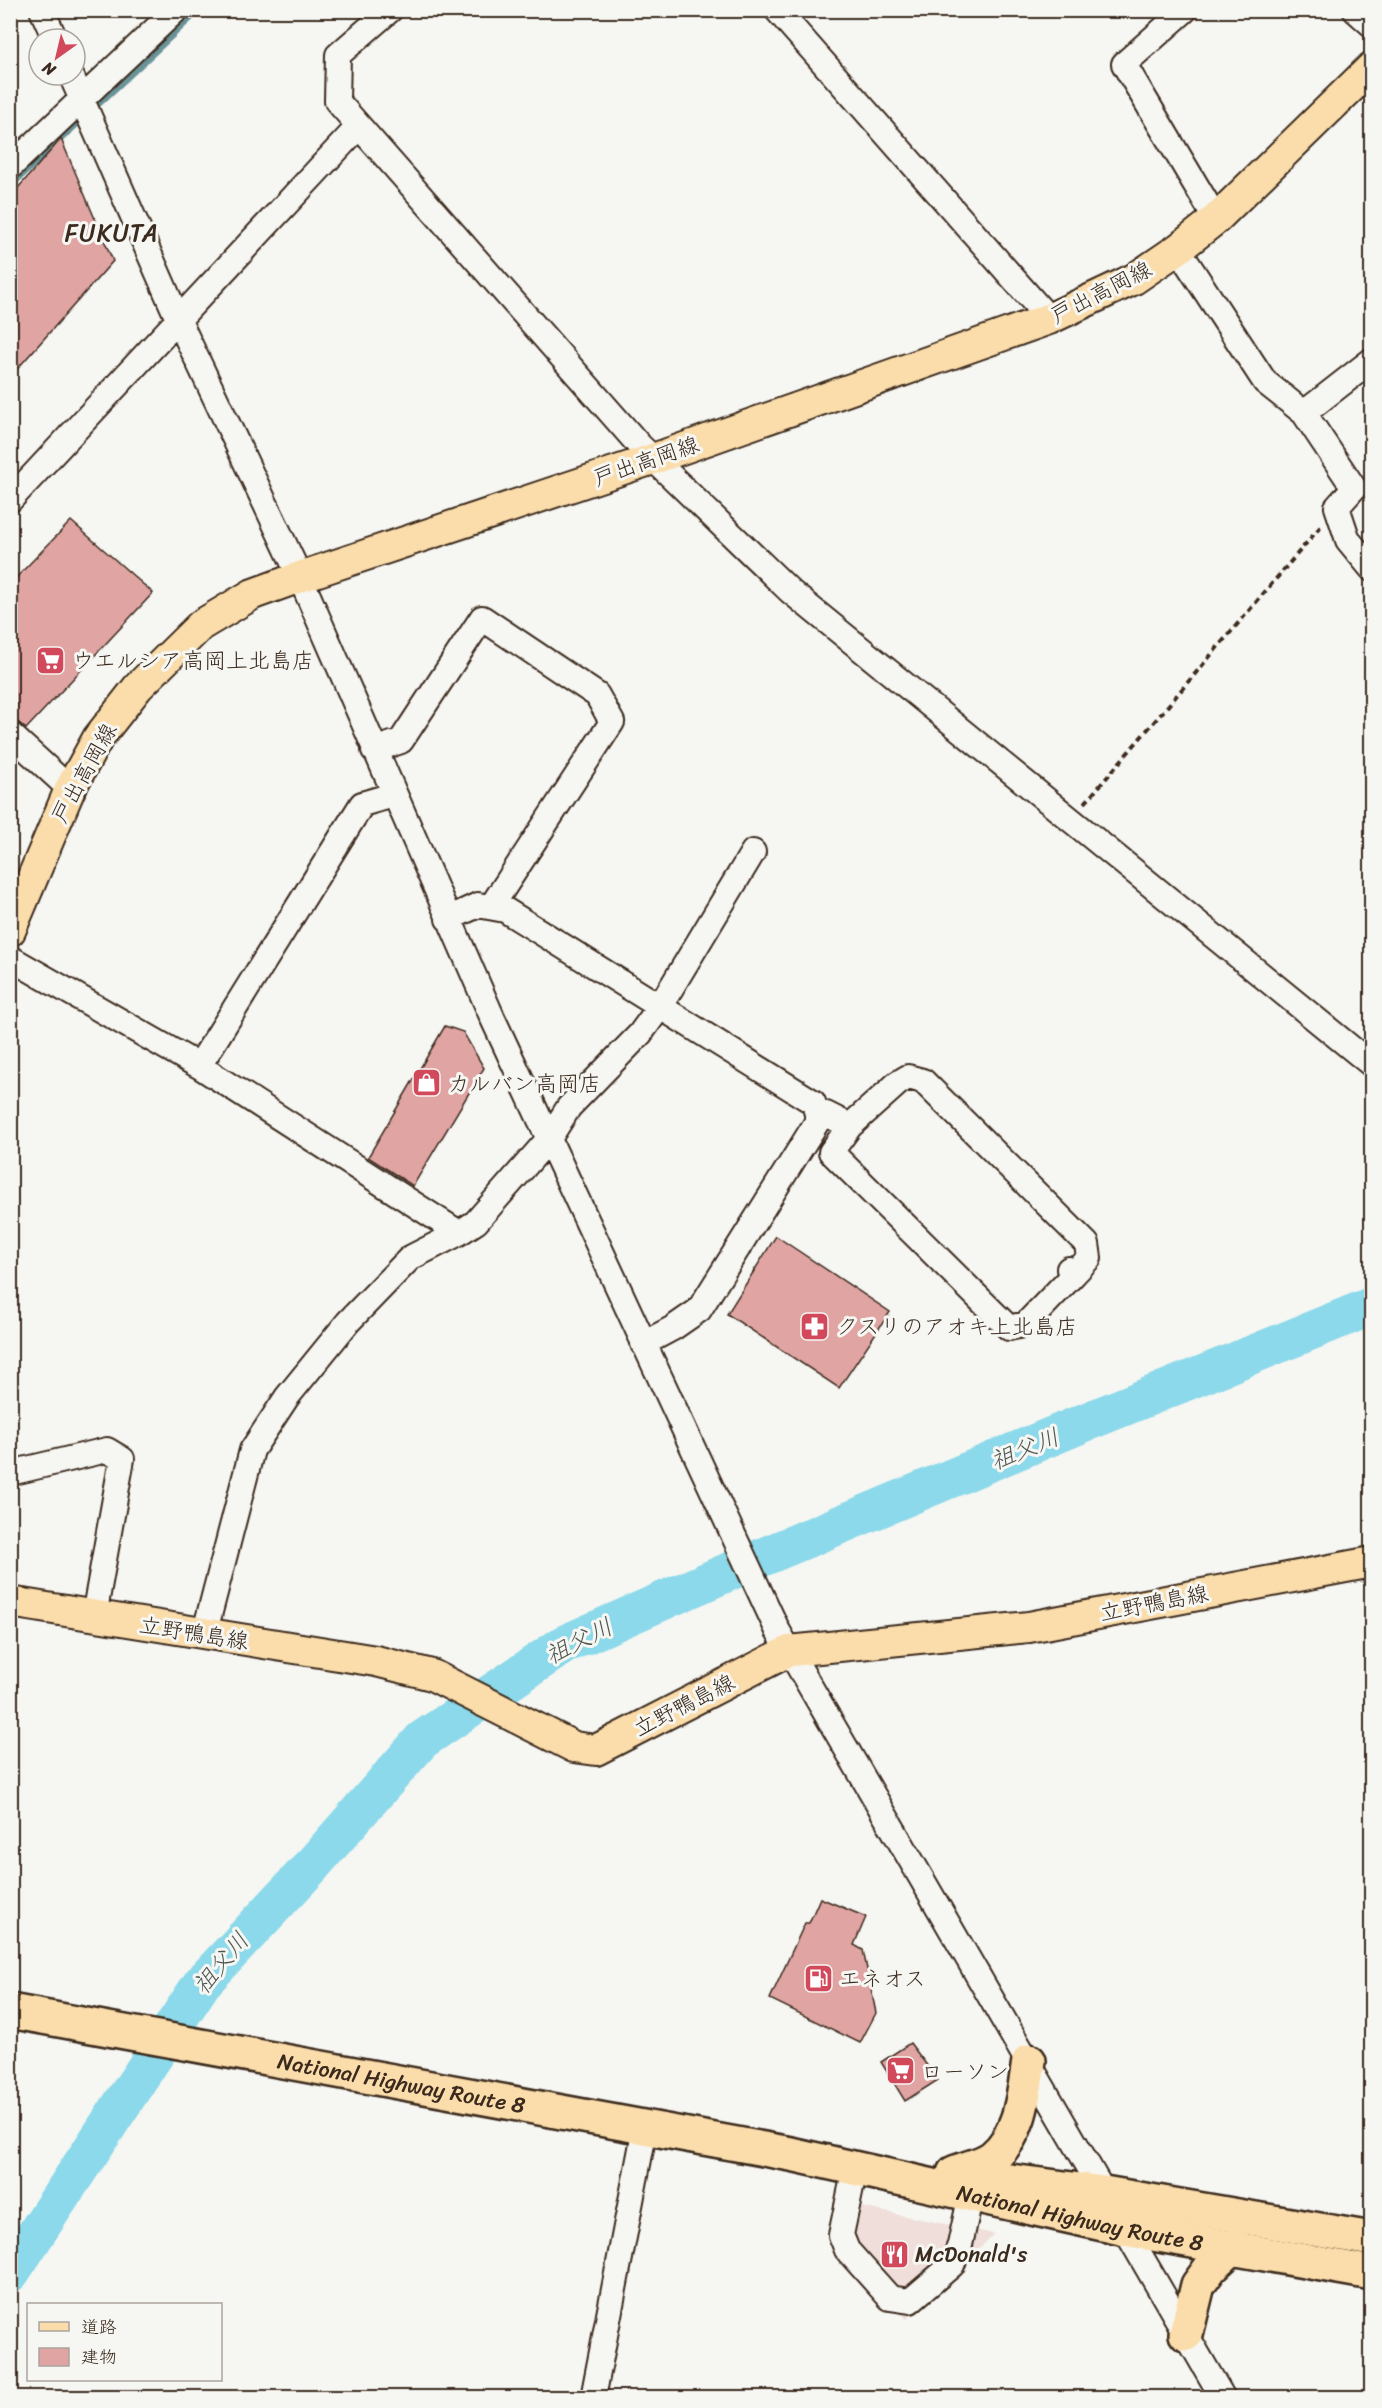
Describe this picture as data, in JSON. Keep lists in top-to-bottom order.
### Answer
{
  "streets": {
    "highway": ["National Highway Route 8"],
    "main road": ["戸出高岡線", "立野鴨島線"]
  },
  "districts": ["FUKUTA"],
  "water": ["祖父川"],
  "places": {
    "supermarket": ["ウエルシア高岡上北島店", "ローソン"],
    "shop": ["カルバン高岡店"],
    "pharmacy": ["クスリのアオキ上北島店"],
    "fuel station": ["エネオス"],
    "restaurant": ["McDonald's"]
  },
  "legend": ["道路", "建物"],
  "north": "bottom left"
}
